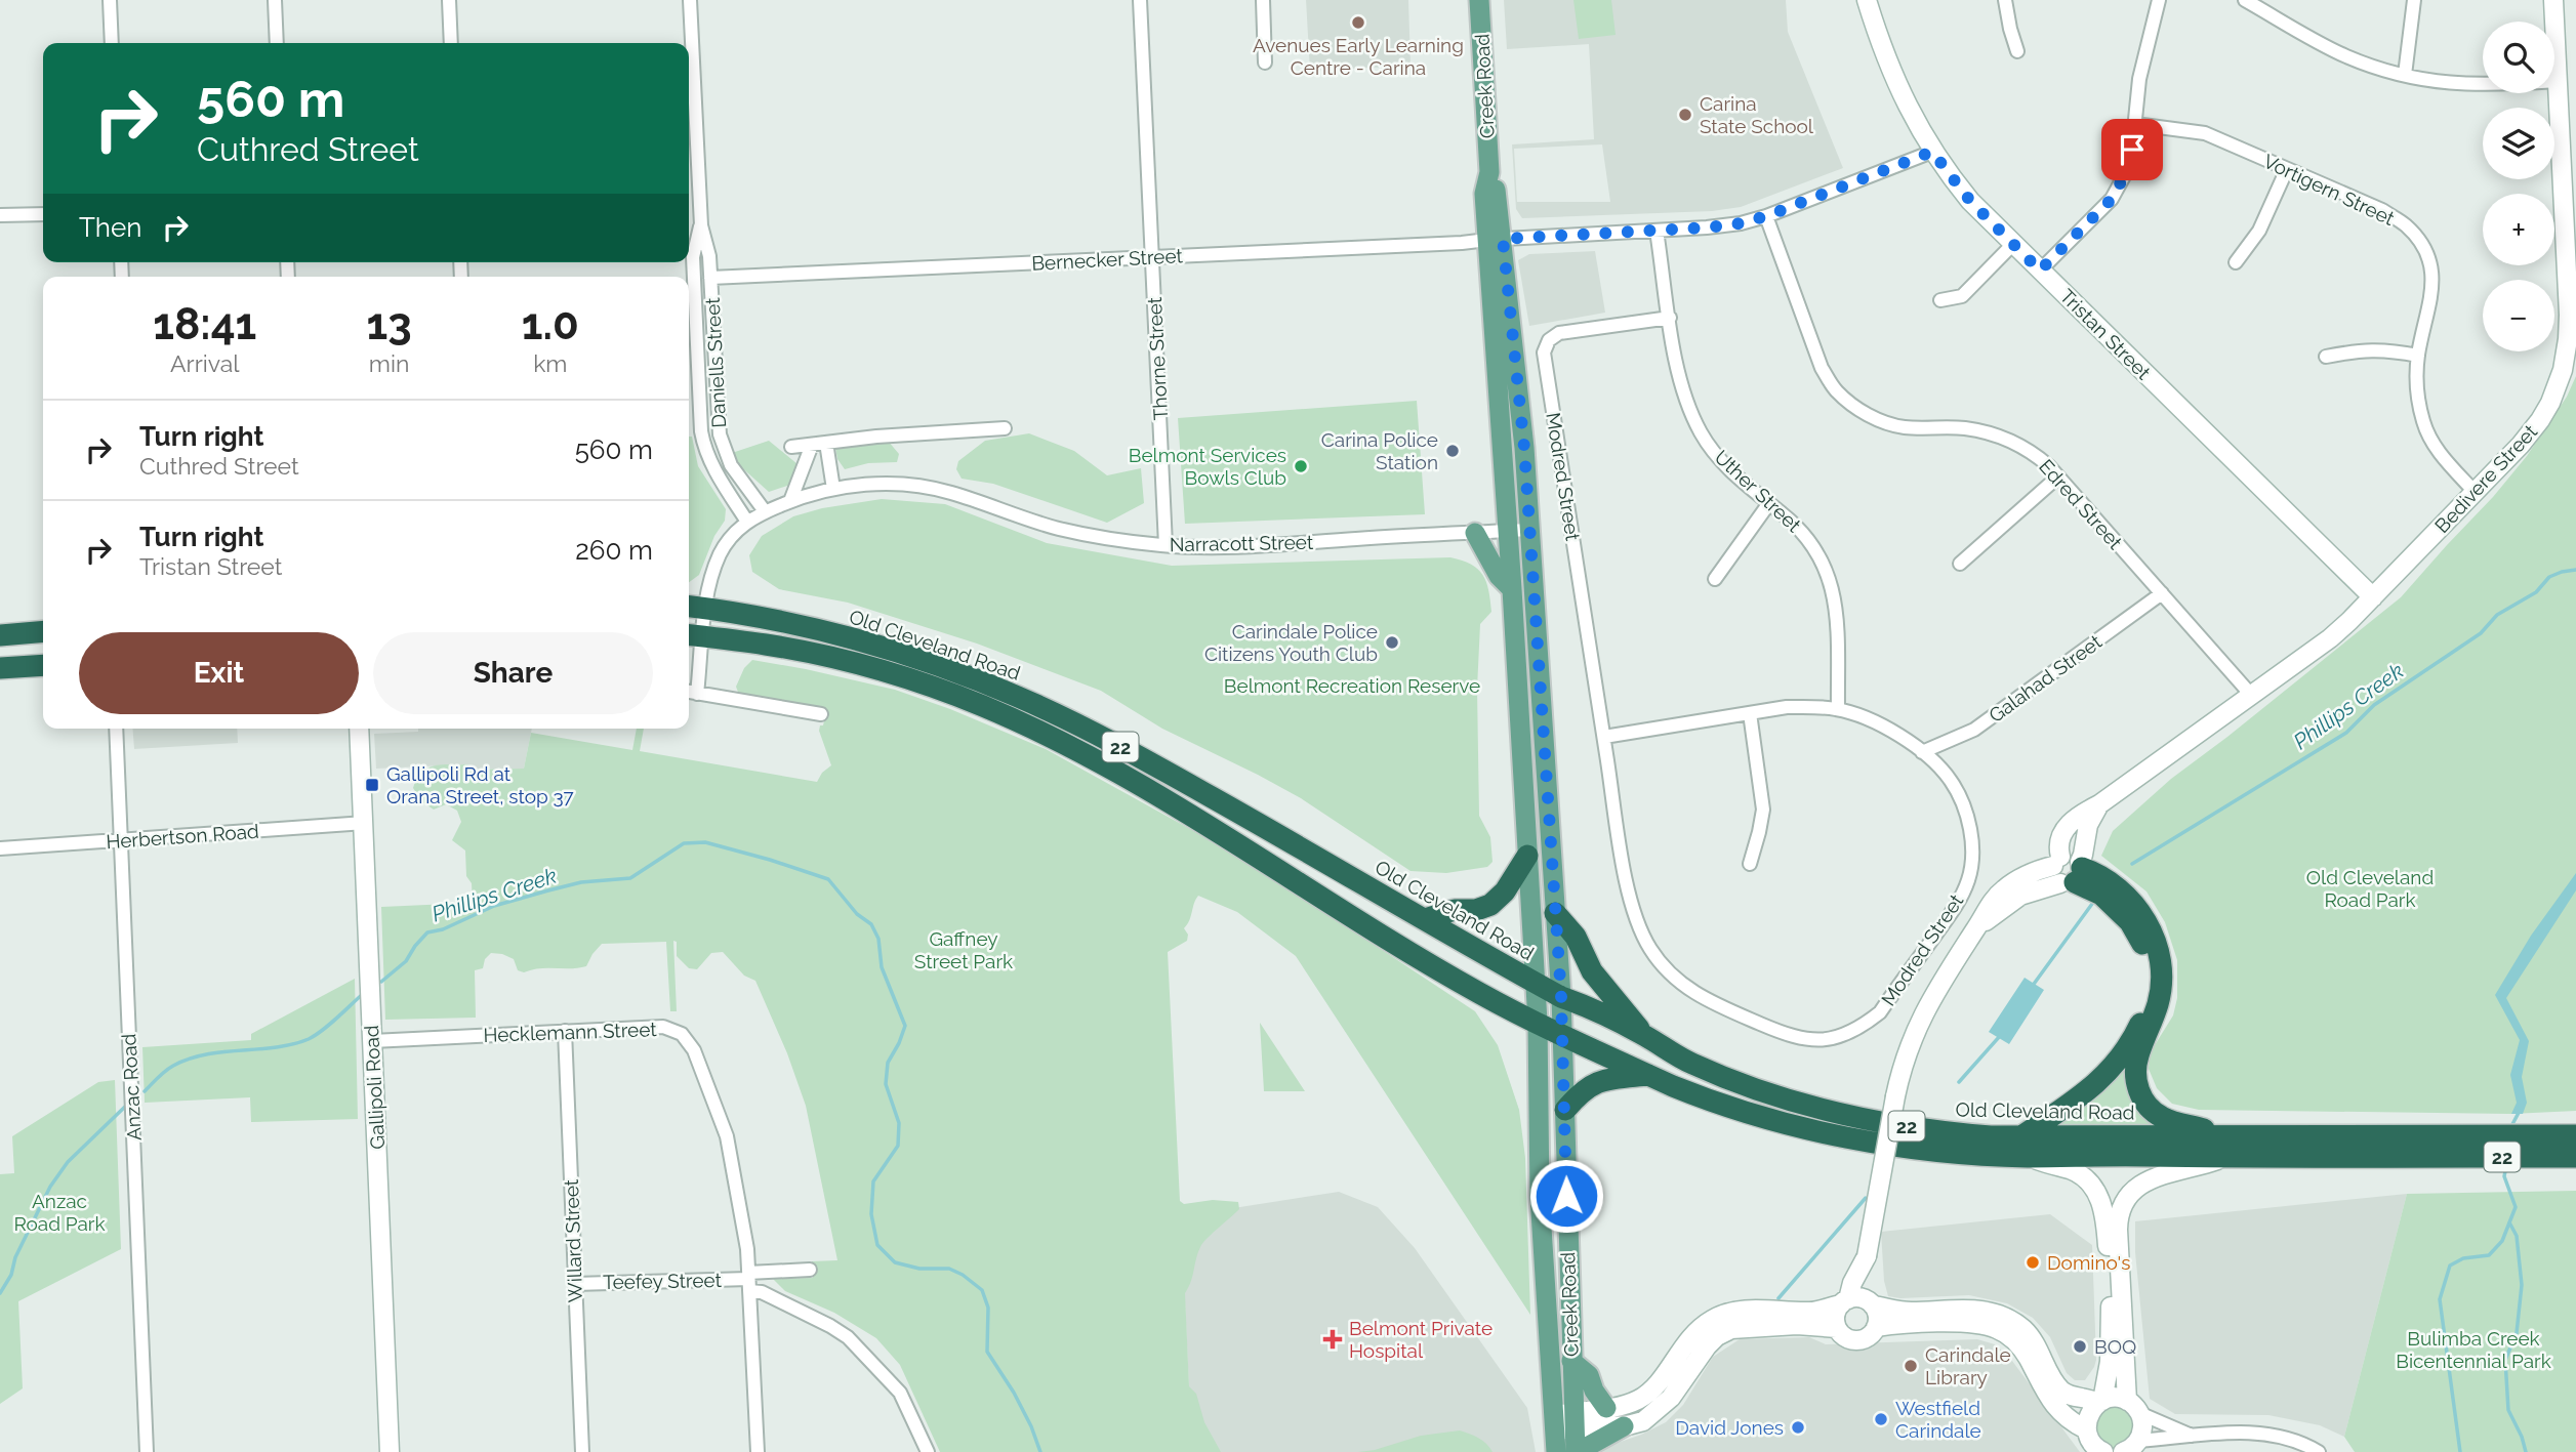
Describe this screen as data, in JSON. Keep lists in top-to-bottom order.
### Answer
{
  "streets": {
    "highway": ["Old Cleveland Road", "22"],
    "main road": ["Creek Road"],
    "street": [
      "Vortigern Street",
      "Bernecker Street",
      "Tristan Street",
      "Thorne Street",
      "Daniells Street",
      "Modred Street",
      "Bedivere Street",
      "Uther Street",
      "Edred Street",
      "Narracott Street",
      "Galahad Street",
      "Herbertson Road",
      "Hecklemann Street",
      "Anzac Road",
      "Gallipoli Road",
      "Willard Street",
      "Teefey Street"
    ]
  },
  "crossings": [
    ["Creek Road", "Bernecker Street"],
    ["Creek Road", "Narracott Street"],
    ["Creek Road", "Old Cleveland Road"],
    ["Vortigern Street", "Bedivere Street"],
    ["Bernecker Street", "Tristan Street"],
    ["Bernecker Street", "Thorne Street"],
    ["Bernecker Street", "Daniells Street"],
    ["Bernecker Street", "Uther Street"],
    ["Bernecker Street", "Edred Street"],
    ["Tristan Street", "Bedivere Street"],
    ["Thorne Street", "Narracott Street"],
    ["Daniells Street", "Narracott Street"],
    ["Modred Street", "Uther Street"],
    ["Modred Street", "Galahad Street"],
    ["Bedivere Street", "Edred Street"],
    ["Edred Street", "Galahad Street"],
    ["Herbertson Road", "Anzac Road"],
    ["Herbertson Road", "Gallipoli Road"],
    ["Hecklemann Street", "Gallipoli Road"],
    ["Hecklemann Street", "Willard Street"],
    ["Hecklemann Street", "Teefey Street"],
    ["Willard Street", "Teefey Street"]
  ],
  "water": ["Phillips Creek"],
  "parks": [
    "Belmont Recreation Reserve",
    "Old Cleveland Road Park",
    "Gaffney Street Park",
    "Anzac Road Park",
    "Bulimba Creek Bicentennial Park"
  ],
  "places": {
    "other": [
      "Avenues Early Learning Centre - Carina",
      "Carina State School",
      "Carina Police Station",
      "Belmont Services Bowls Club",
      "Carindale Police Citizens Youth Club",
      "Domino's",
      "BOQ",
      "Carindale Library",
      "Westfield Carindale",
      "David Jones"
    ],
    "transit": ["Gallipoli Rd at Orana Street, stop 37"],
    "health": ["Belmont Private Hospital"]
  },
  "page": {
    "map_buttons": ["+", "−"],
    "turn": ["560 m", "Cuthred Street"],
    "then": "Then",
    "eta": [
      "18:41",
      "Arrival",
      "13",
      "min",
      "1.0",
      "km"
    ],
    "list": [
      {
        "name": "Turn right",
        "note": "Cuthred Street",
        "value": "560 m"
      },
      {
        "name": "Turn right",
        "note": "Tristan Street",
        "value": "260 m"
      }
    ],
    "buttons": ["Exit", "Share"]
  }
}
